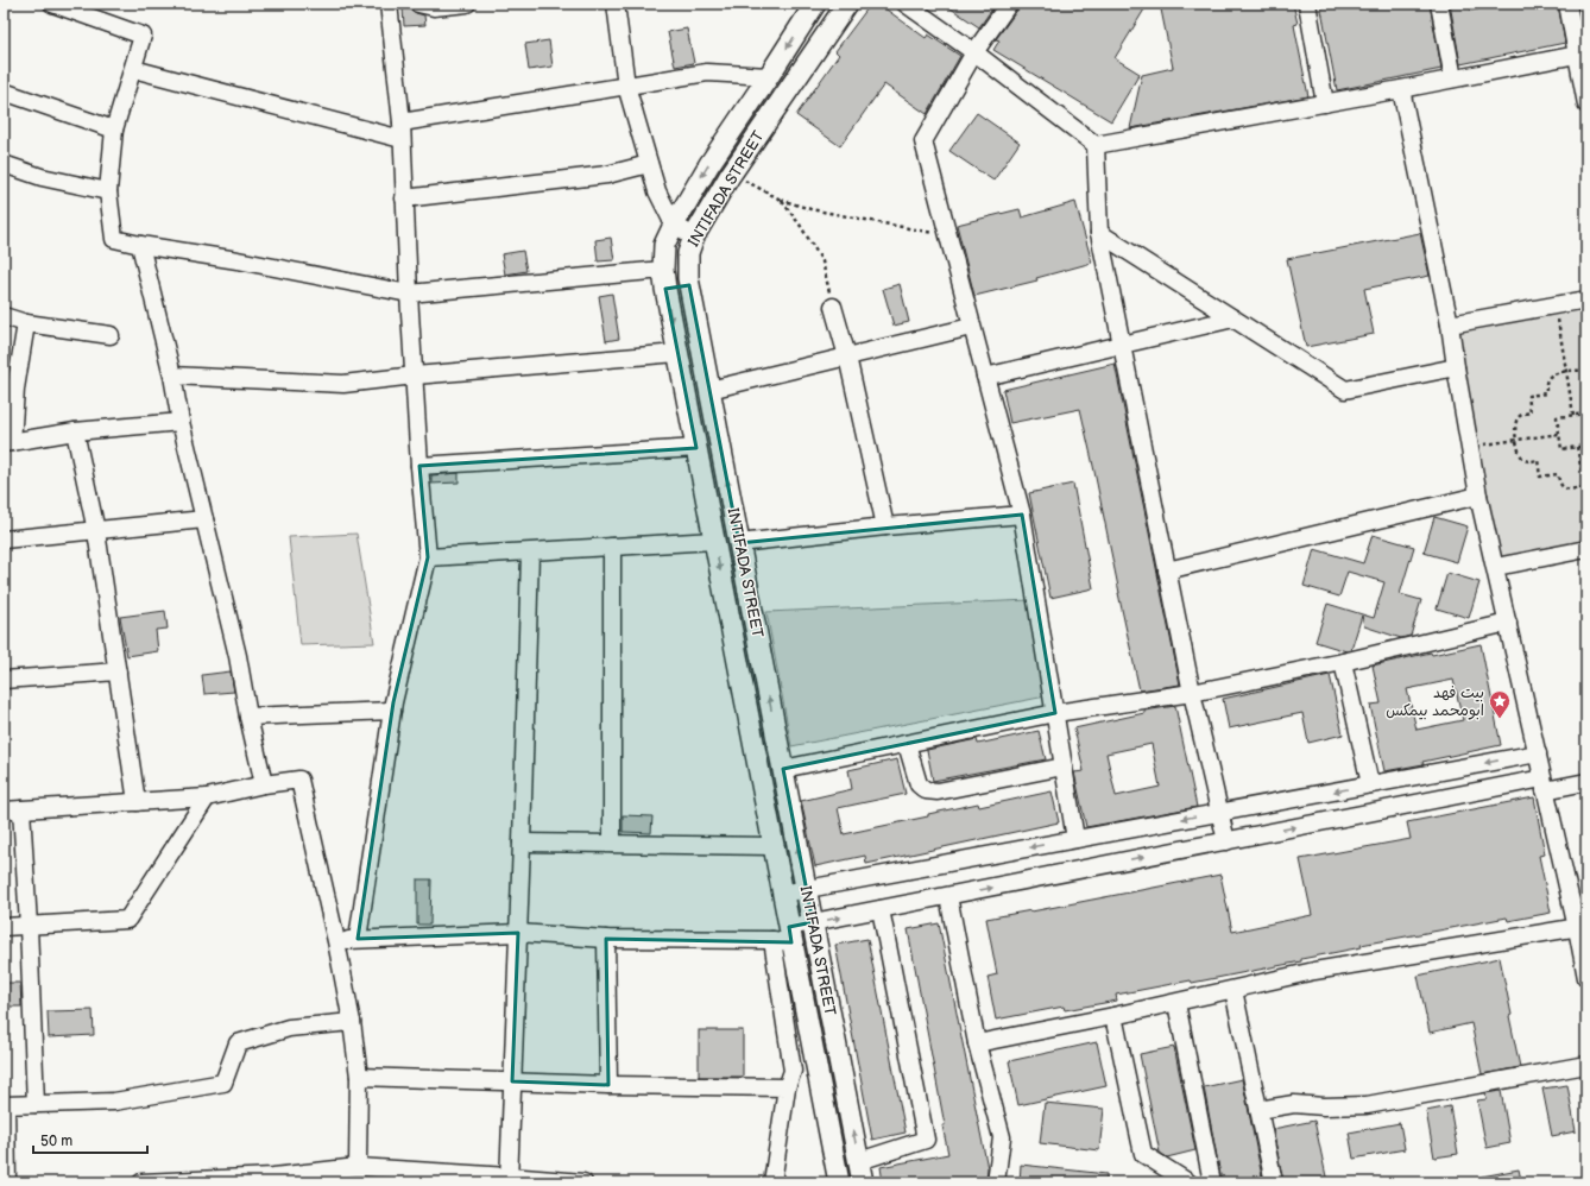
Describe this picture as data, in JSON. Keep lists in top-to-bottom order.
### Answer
{
  "streets": {
    "main road": ["INTIFADA STREET"]
  },
  "places": {
    "place": ["بيت فهد ابومحمد بيمكس"]
  },
  "scale_bar": "50 m"
}
